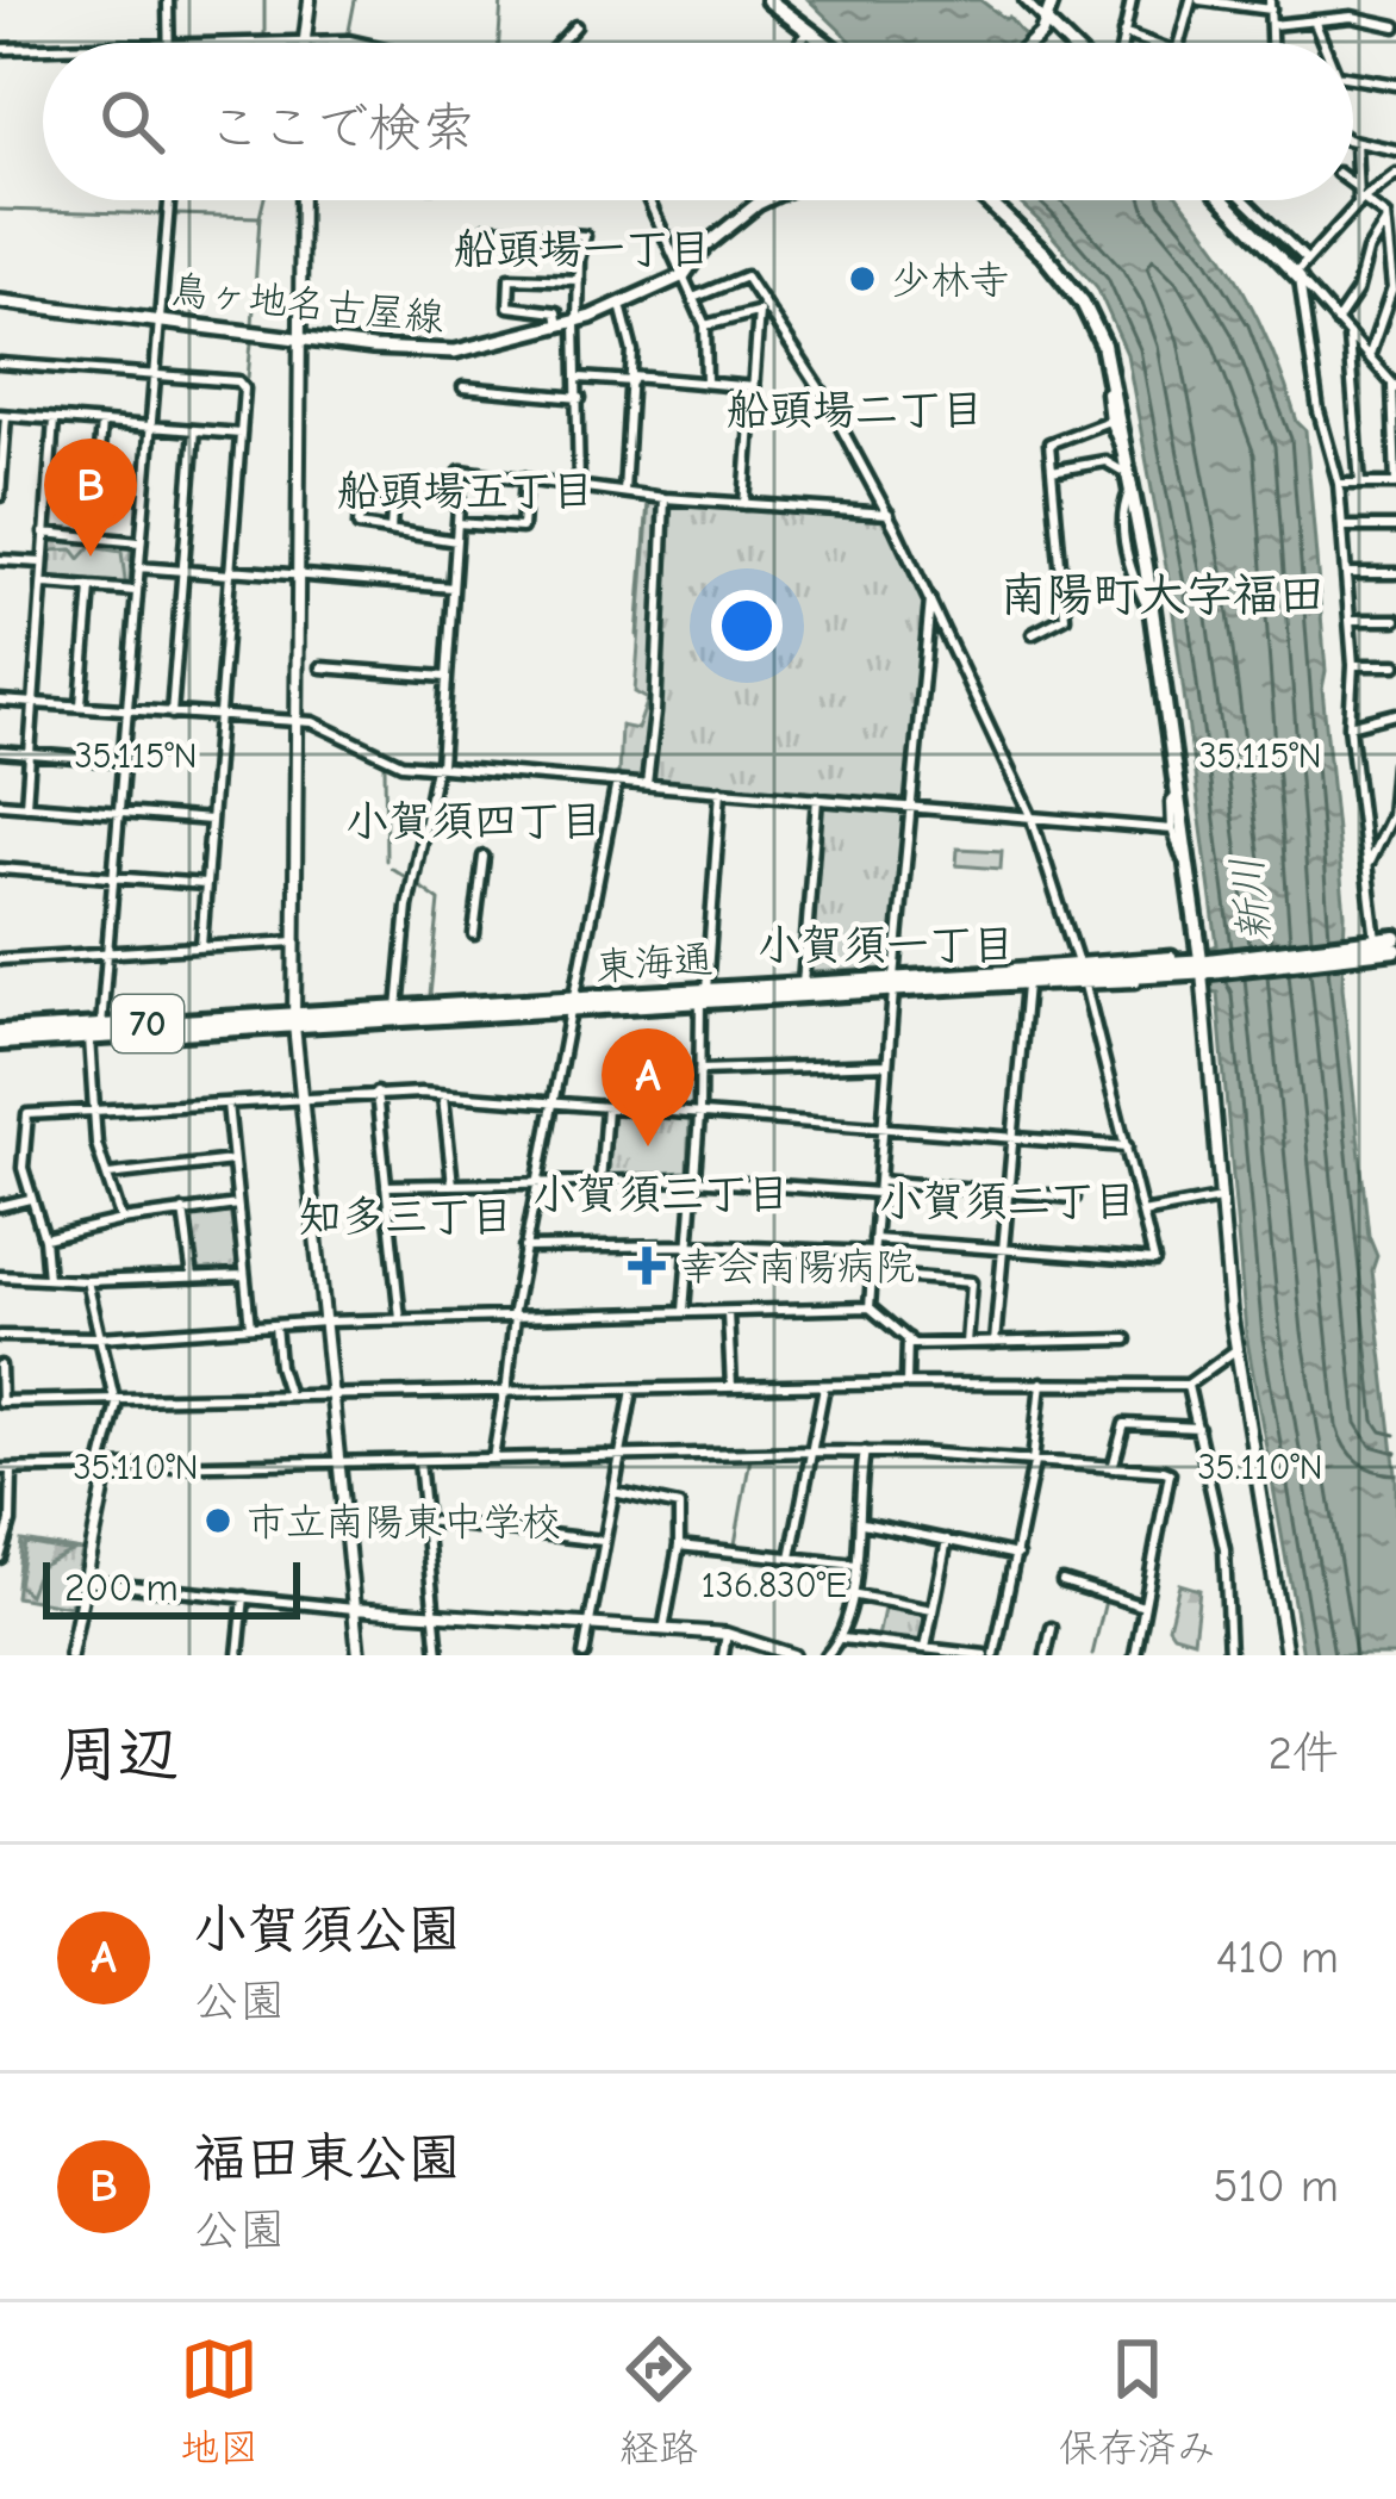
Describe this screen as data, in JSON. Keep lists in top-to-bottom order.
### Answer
{
  "streets": {
    "main road": ["鳥ヶ地名古屋線", "東海通", "70"]
  },
  "districts": [
    "船頭場一丁目",
    "船頭場二丁目",
    "船頭場五丁目",
    "南陽町大字福田",
    "小賀須四丁目",
    "小賀須一丁目",
    "小賀須三丁目",
    "小賀須二丁目",
    "知多三丁目"
  ],
  "water": ["新川"],
  "places": {
    "other": ["少林寺", "市立南陽東中学校"],
    "health": ["幸会南陽病院"]
  },
  "scale_bar": "200 m",
  "page": {
    "search": "ここで検索",
    "pins": ["B", "A"],
    "scale": "200 m",
    "heading": ["周辺", "2件"],
    "list": [
      {
        "mark": "A",
        "name": "小賀須公園",
        "note": "公園",
        "value": "410 m"
      },
      {
        "mark": "B",
        "name": "福田東公園",
        "note": "公園",
        "value": "510 m"
      }
    ],
    "nav": ["地図", "経路", "保存済み"]
  },
  "coordinates": ["35.115°N", "35.110°N", "136.830°E"]
}
